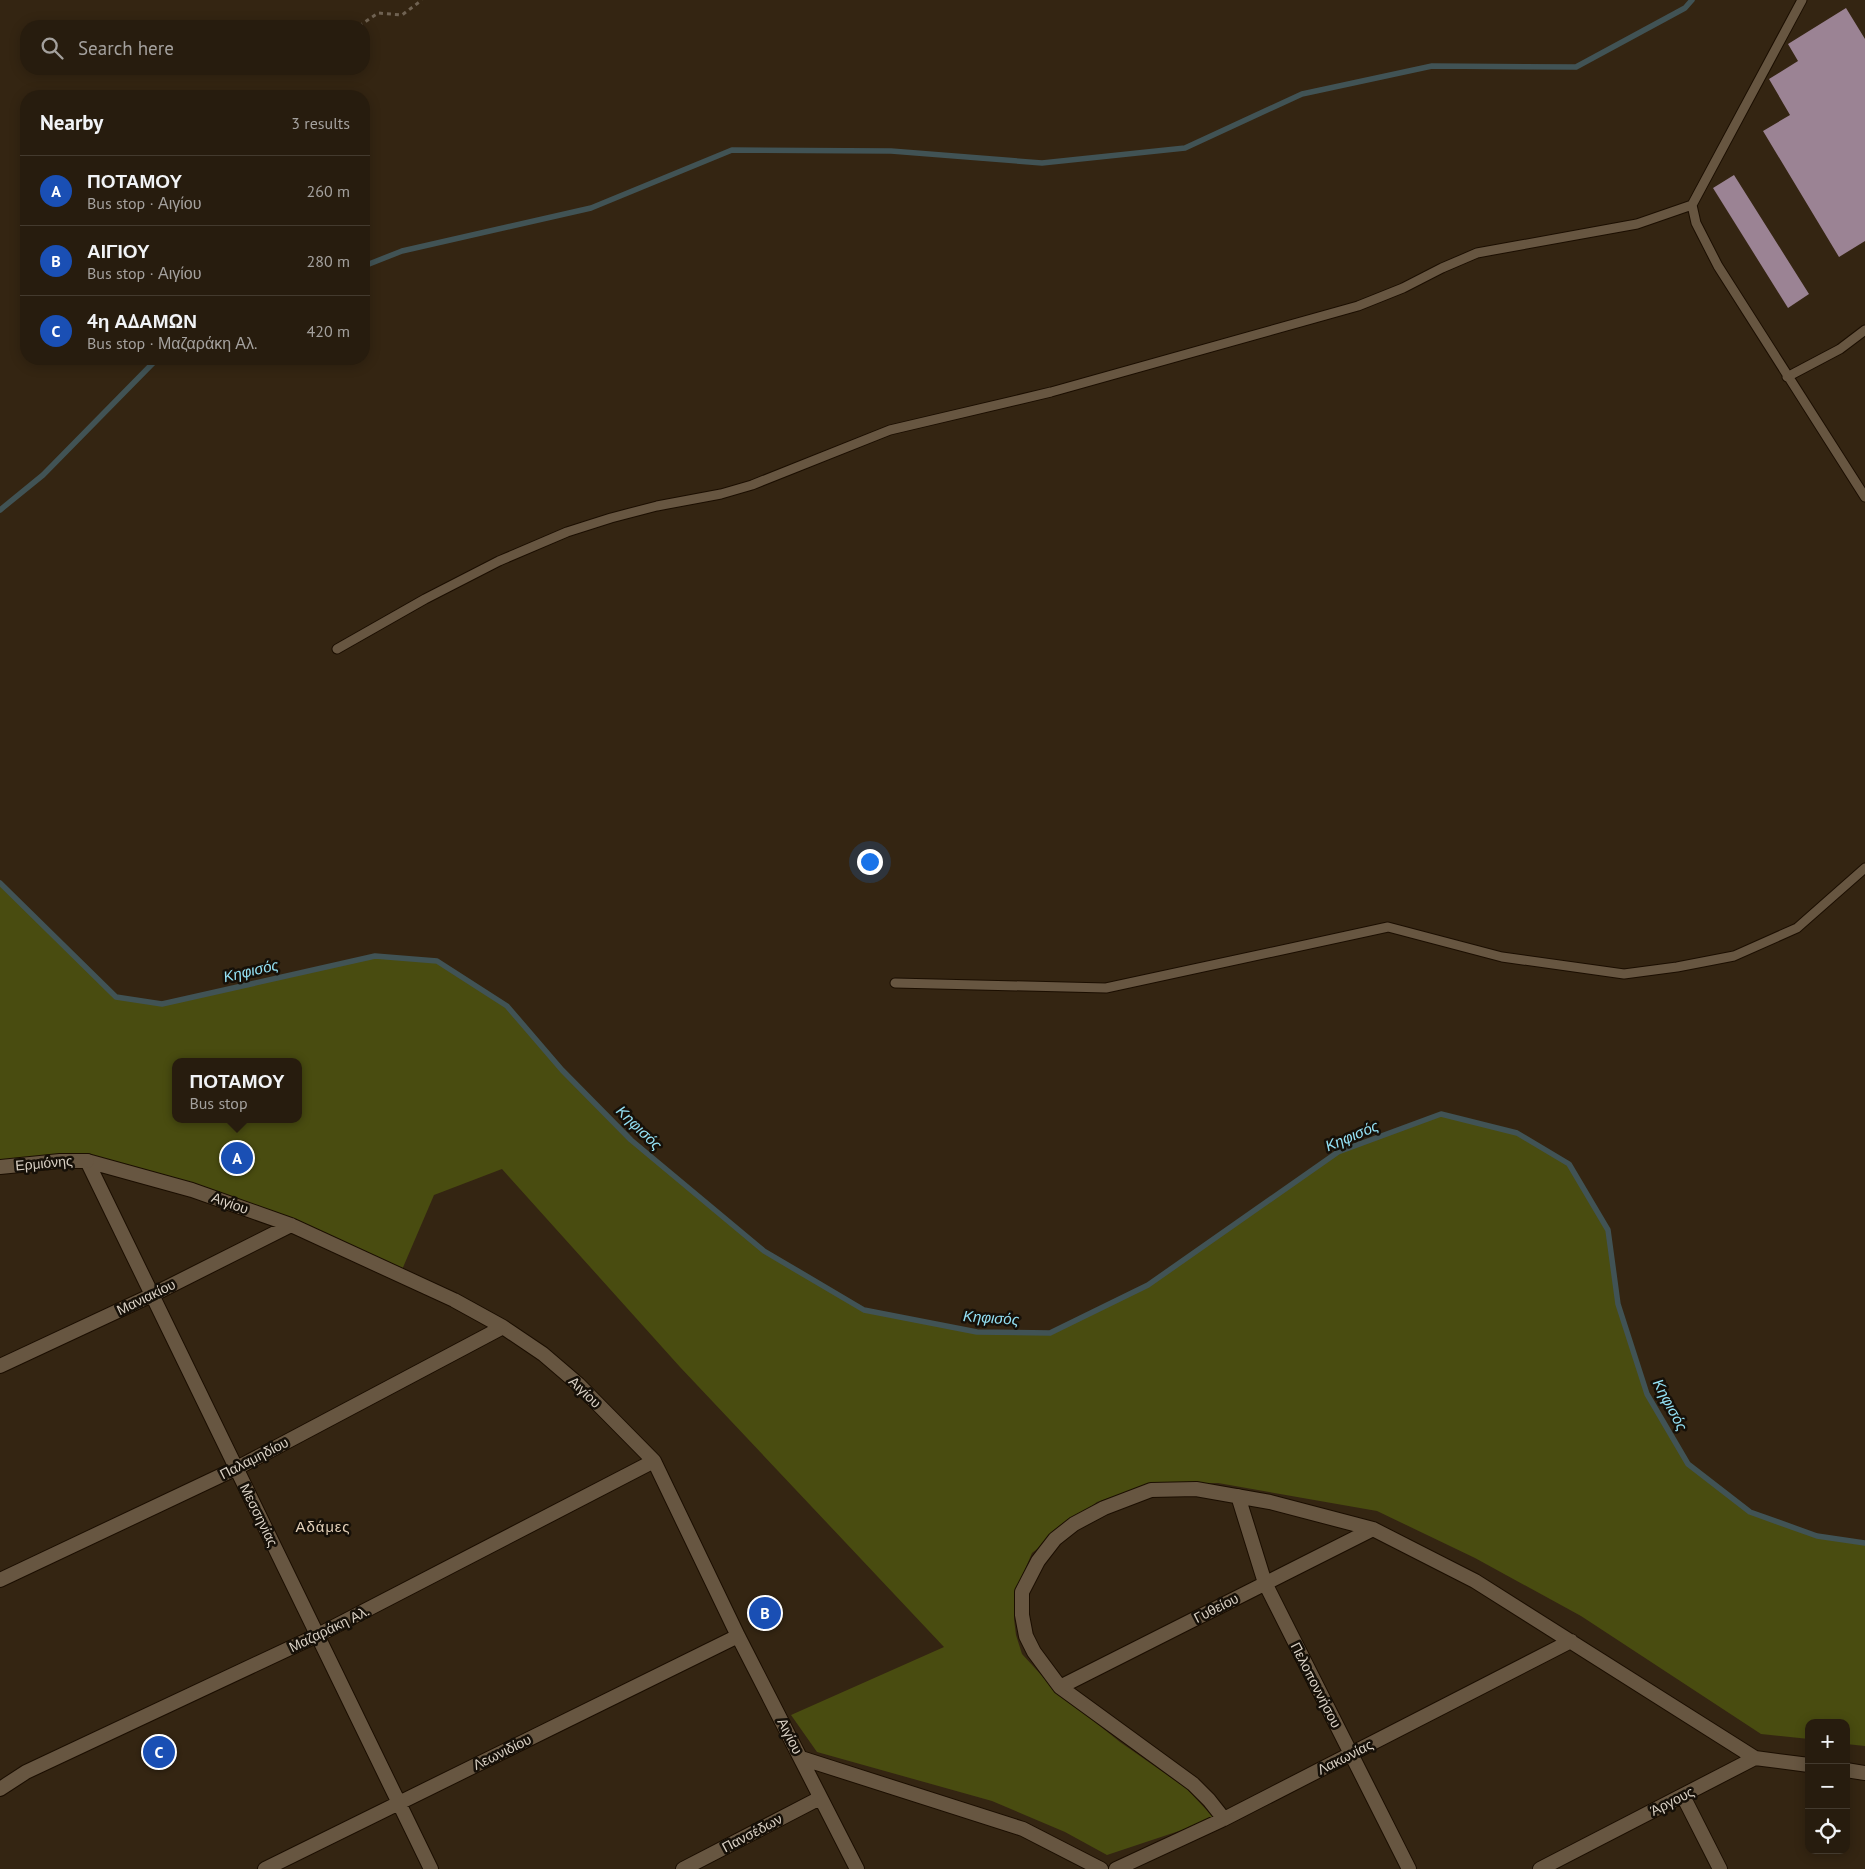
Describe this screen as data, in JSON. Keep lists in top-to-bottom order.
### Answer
{
  "streets": {
    "street": [
      "Ερμιόνης",
      "Αιγίου",
      "Μανιακίου",
      "Παλαμηδίου",
      "Μεσσηνίας",
      "Γυθείου",
      "Μαζαράκη Αλ.",
      "Πελοποννήσου",
      "Λεωνιδίου",
      "Λακωνίας",
      "Άργους",
      "Πανσέδων"
    ]
  },
  "crossings": [
    ["Ερμιόνης", "Αιγίου"],
    ["Ερμιόνης", "Μεσσηνίας"],
    ["Αιγίου", "Μανιακίου"],
    ["Αιγίου", "Παλαμηδίου"],
    ["Αιγίου", "Μεσσηνίας"],
    ["Αιγίου", "Μαζαράκη Αλ."],
    ["Αιγίου", "Λεωνιδίου"],
    ["Αιγίου", "Πανσέδων"],
    ["Μανιακίου", "Μεσσηνίας"],
    ["Παλαμηδίου", "Μεσσηνίας"],
    ["Μεσσηνίας", "Μαζαράκη Αλ."],
    ["Μεσσηνίας", "Λεωνιδίου"],
    ["Γυθείου", "Πελοποννήσου"],
    ["Πελοποννήσου", "Λακωνίας"]
  ],
  "districts": ["Αδάμες"],
  "water": ["Κηφισός"],
  "page": {
    "search": "Search here",
    "heading": ["Nearby", "3 results"],
    "list": [
      {
        "mark": "A",
        "name": "ΠΟΤΑΜΟΥ",
        "note": "Bus stop · Αιγίου",
        "value": "260 m"
      },
      {
        "mark": "B",
        "name": "ΑΙΓΙΟΥ",
        "note": "Bus stop · Αιγίου",
        "value": "280 m"
      },
      {
        "mark": "C",
        "name": "4η ΑΔΑΜΩΝ",
        "note": "Bus stop · Μαζαράκη Αλ.",
        "value": "420 m"
      }
    ],
    "popup": ["ΠΟΤΑΜΟΥ", "Bus stop"],
    "pins": ["A", "B", "C"],
    "map_buttons": ["+", "−"]
  }
}
